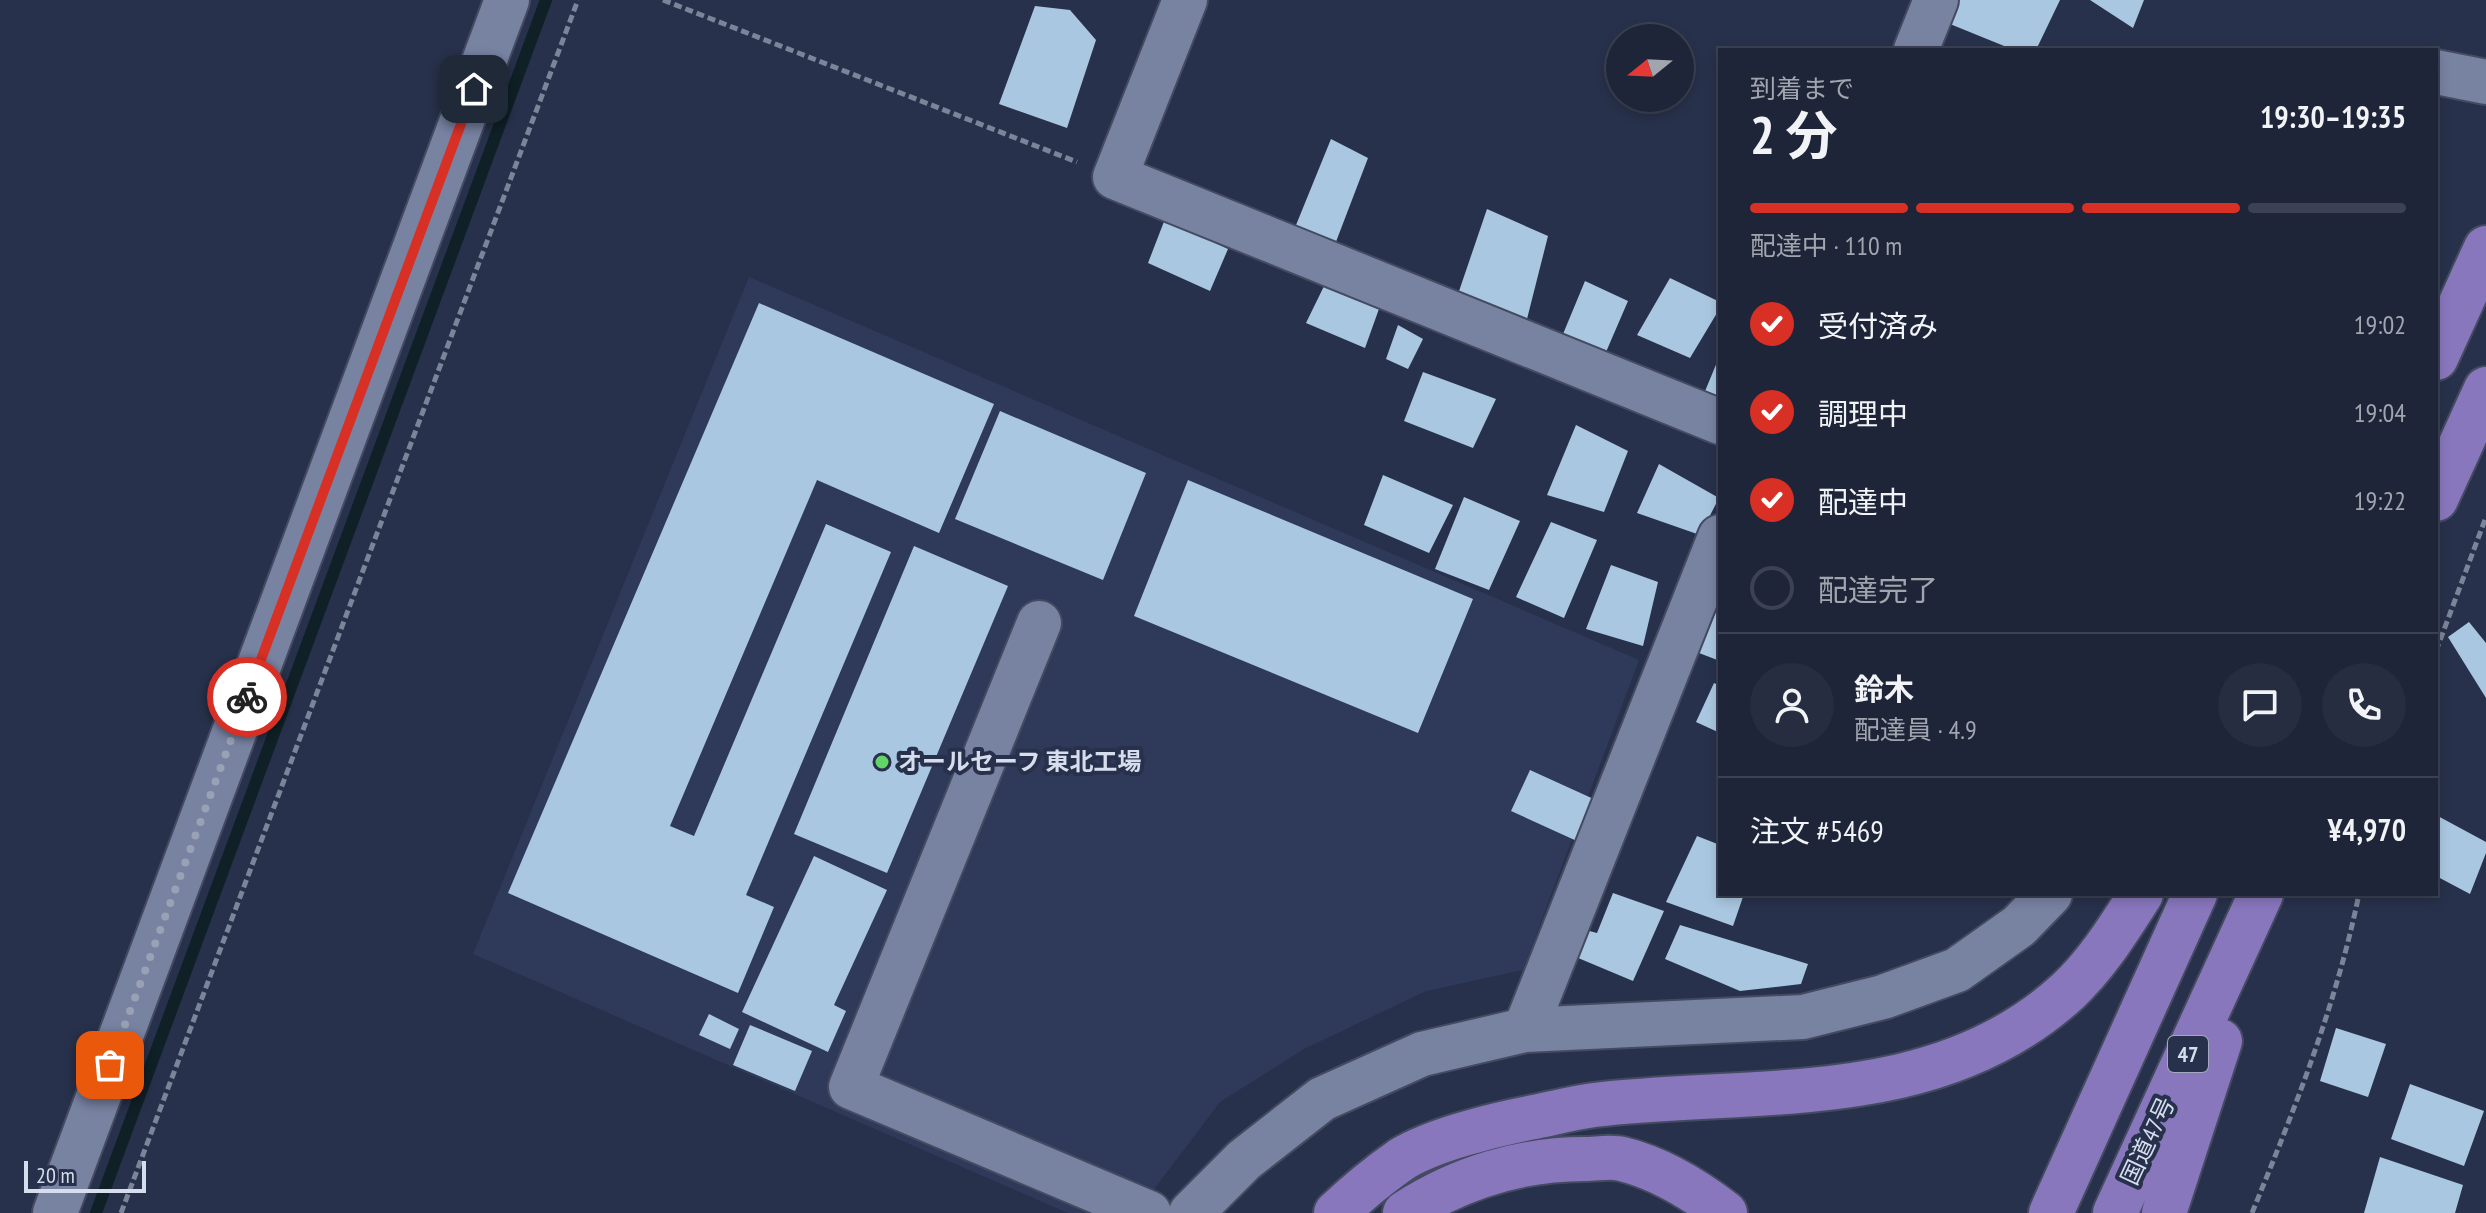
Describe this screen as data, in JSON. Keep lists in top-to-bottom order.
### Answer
{
  "streets": {
    "highway": ["47", "国道47号"]
  },
  "places": ["オールセーフ 東北工場"],
  "scale_bar": "20 m",
  "north": "left",
  "page": {
    "heading": ["2 分", "到着まで", "19:30–19:35"],
    "panel": [
      "鈴木",
      "配達員 · 4.9",
      "注文 #5469",
      "¥4,970"
    ],
    "bar": "配達中 · 110 m",
    "list": [
      ["受付済み", "19:02"],
      ["調理中", "19:04"],
      ["配達中", "19:22"],
      "配達完了"
    ],
    "scale": "20 m"
  }
}
